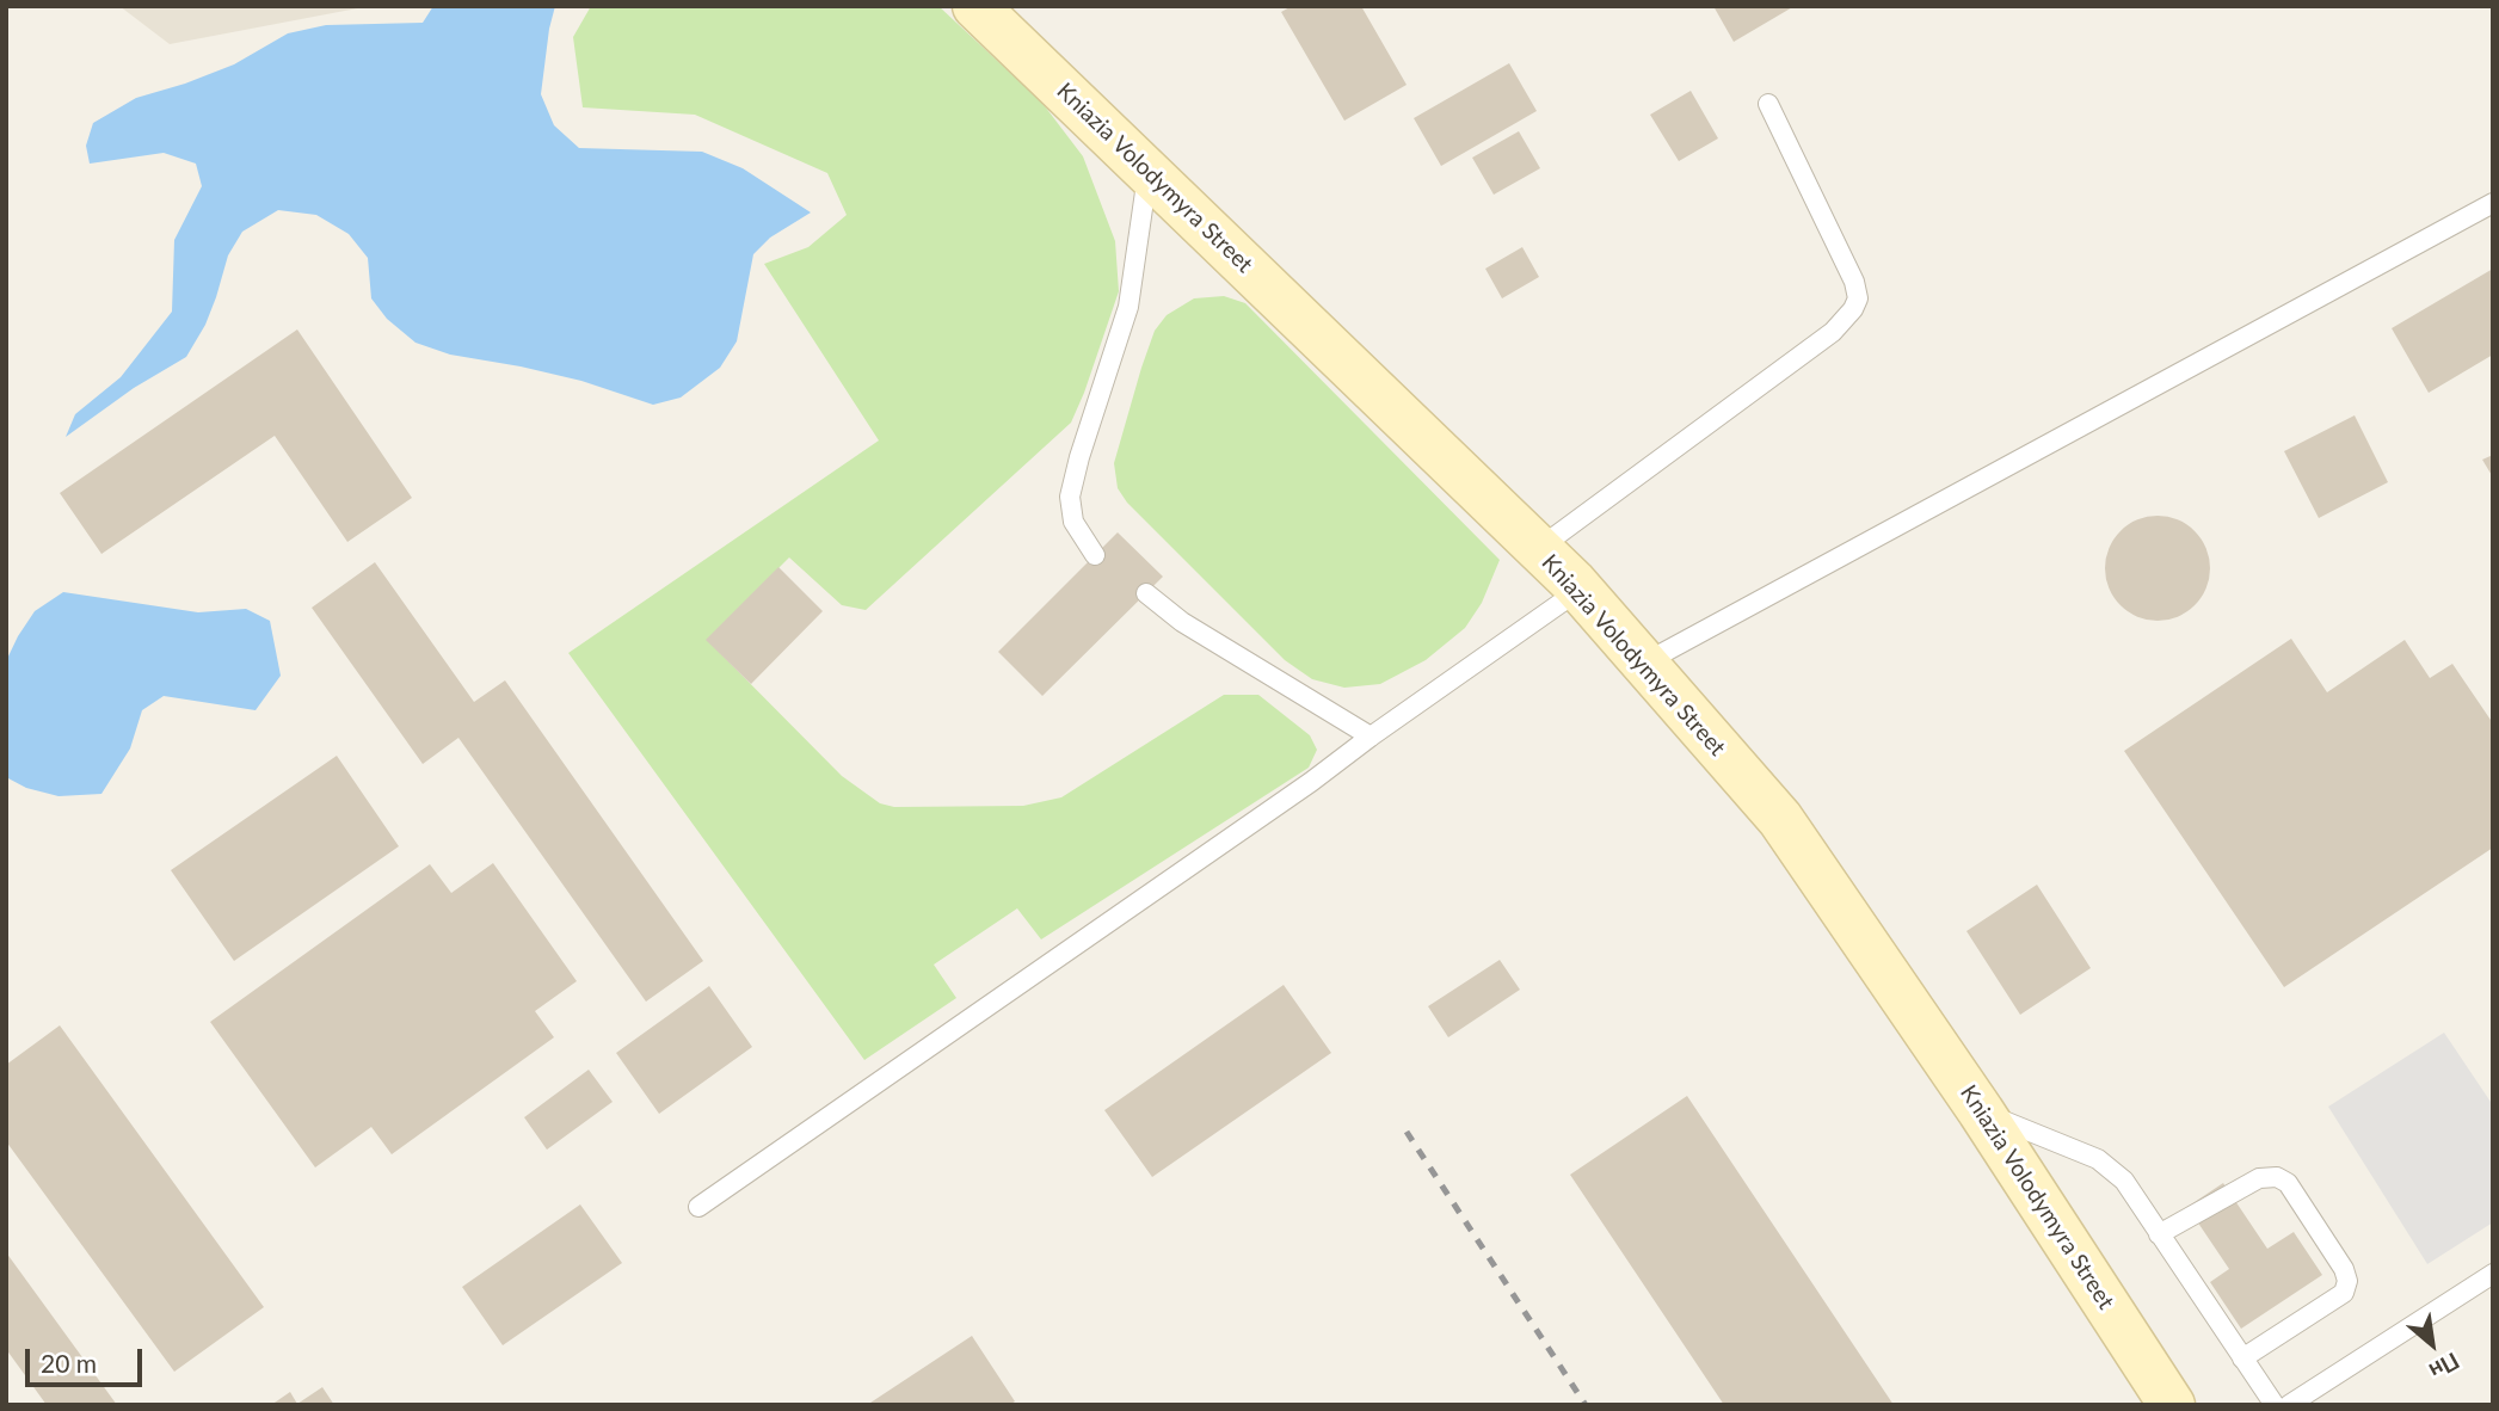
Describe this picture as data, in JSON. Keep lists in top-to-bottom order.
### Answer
{
  "streets": {
    "main road": ["Kniazia Volodymyra Street"]
  },
  "scale_bar": "20 m",
  "north": "bottom right"
}
